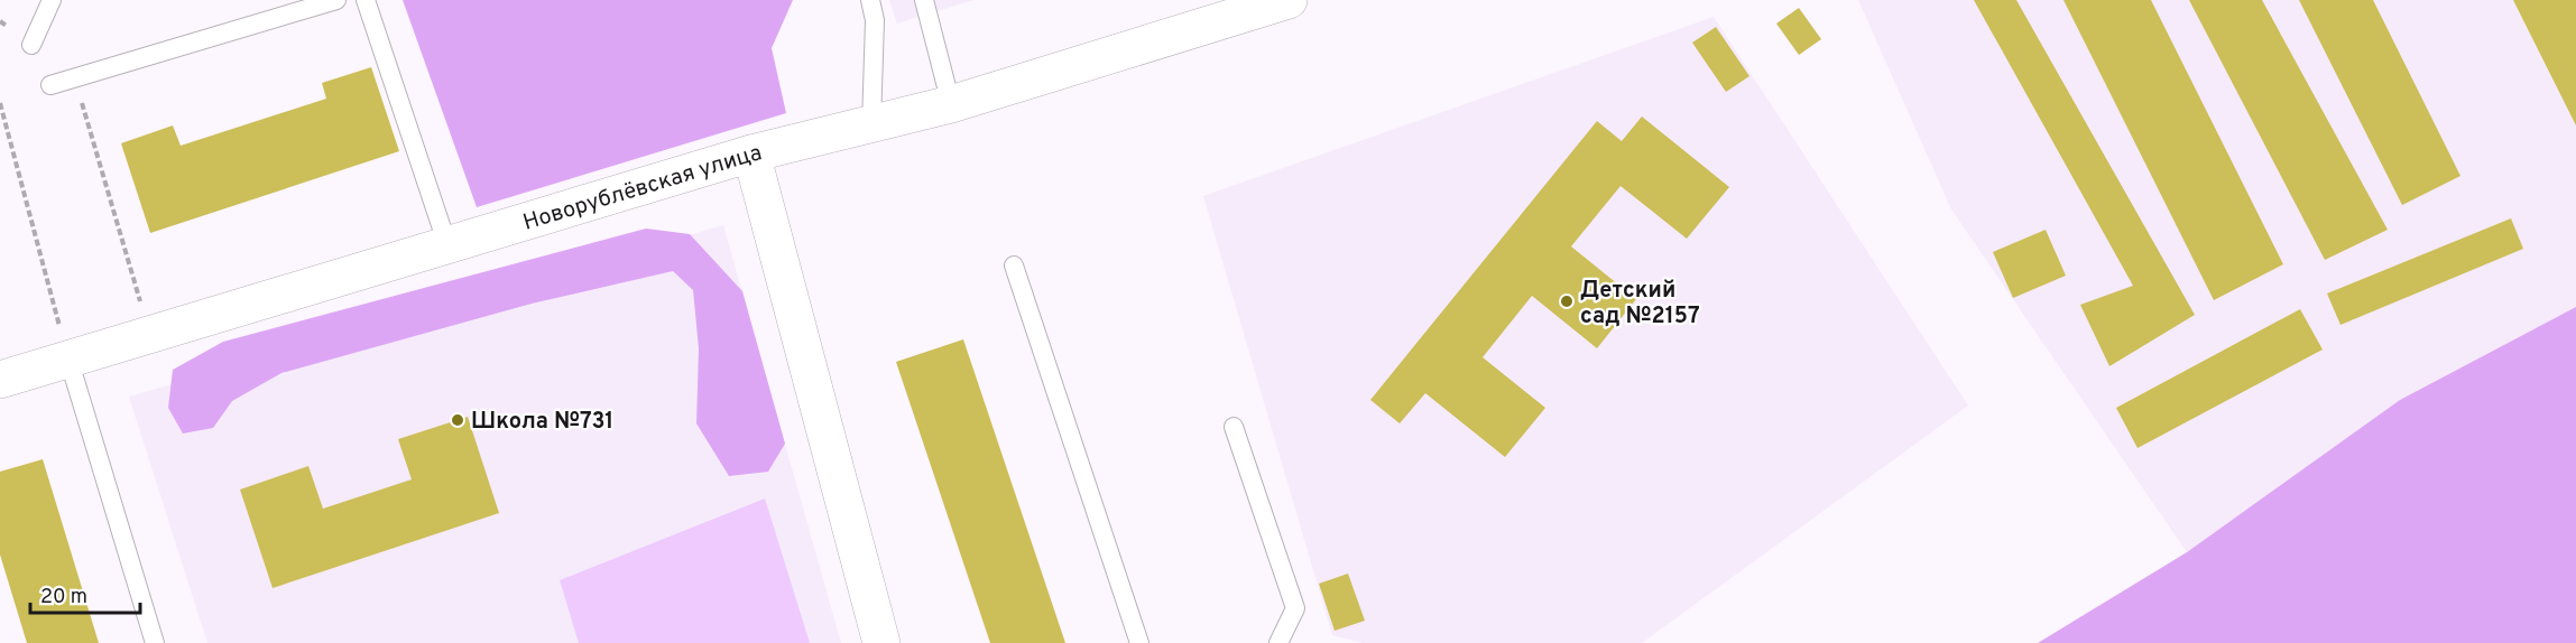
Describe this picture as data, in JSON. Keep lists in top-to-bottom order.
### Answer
{
  "streets": {
    "street": ["Новорублёвская улица"]
  },
  "places": ["Детский сад №2157", "Школа №731"],
  "scale_bar": "20 m"
}
